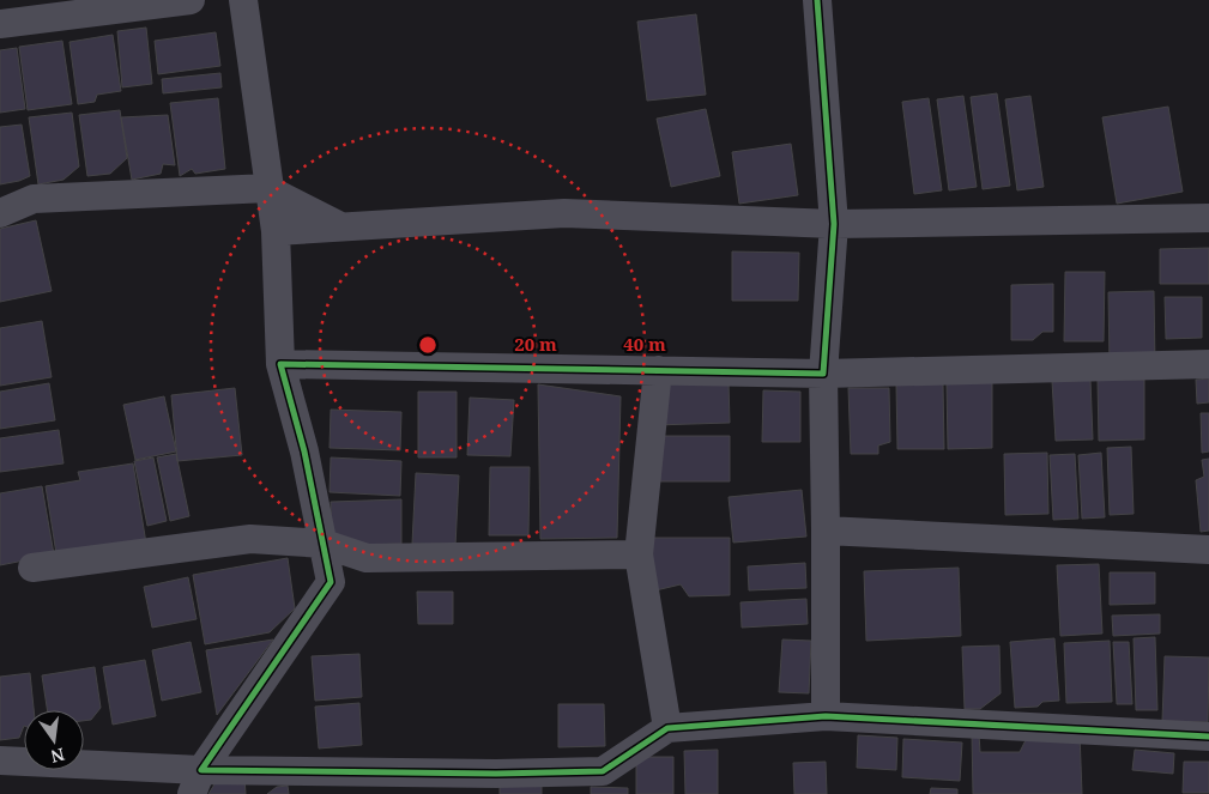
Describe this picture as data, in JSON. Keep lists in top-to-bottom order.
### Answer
{
  "north": "bottom",
  "rings": ["20 m", "40 m"]
}
